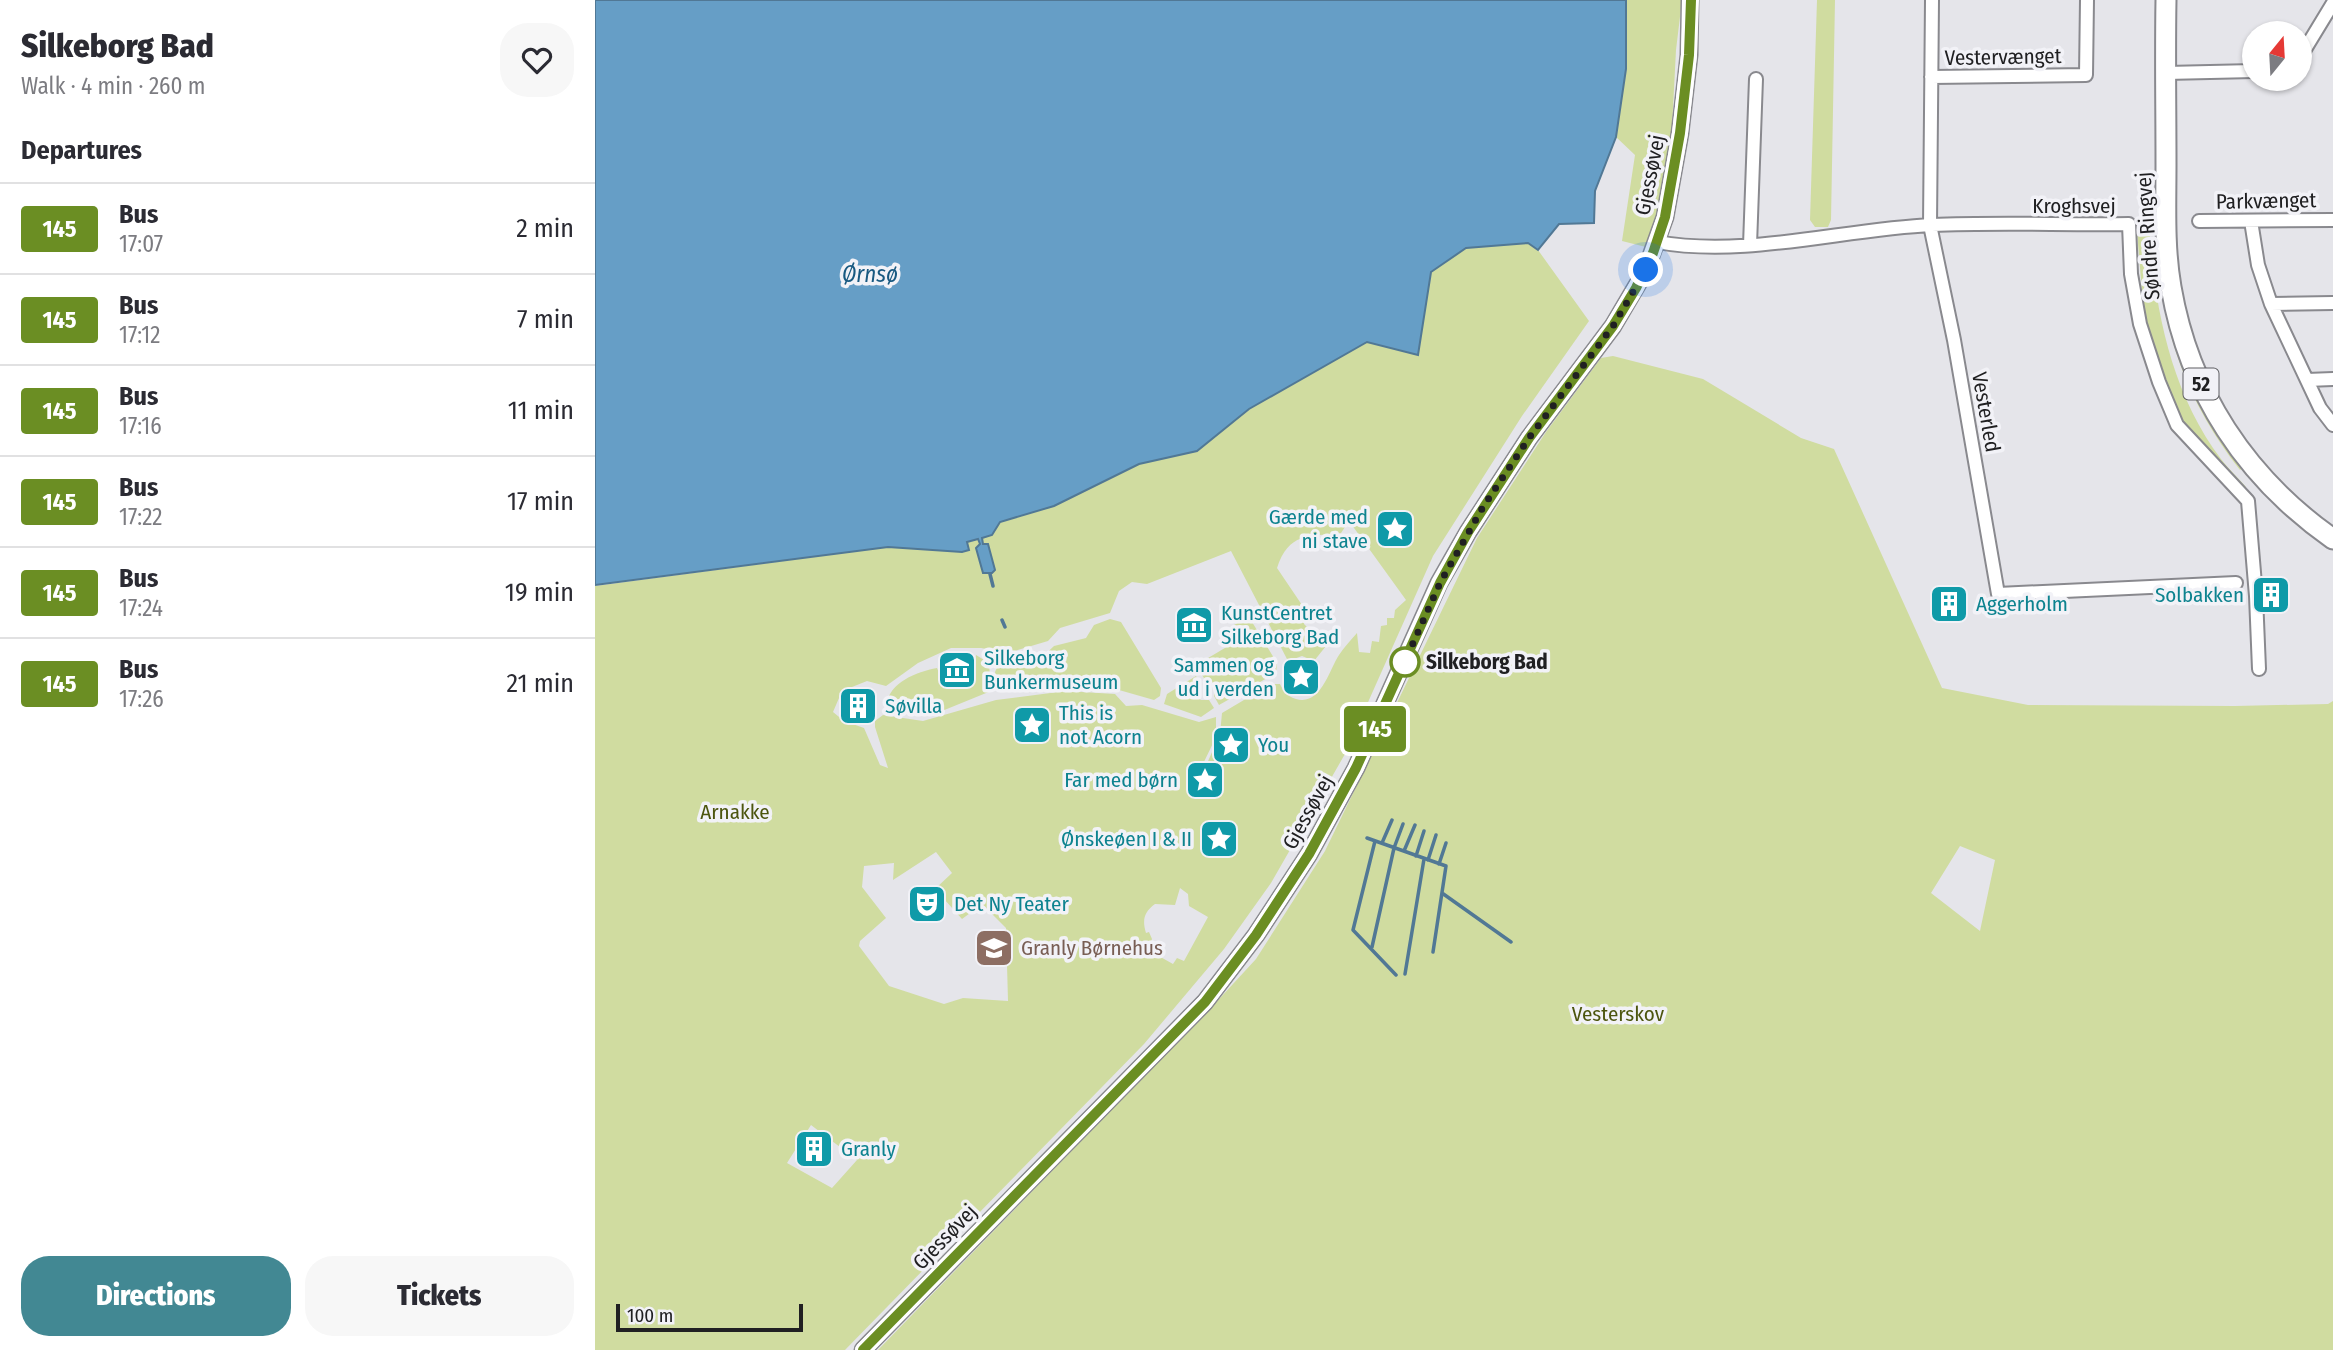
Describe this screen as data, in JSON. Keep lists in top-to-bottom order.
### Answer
{
  "streets": {
    "main road": ["Søndre Ringvej", "52"],
    "street": [
      "Vestervænget",
      "Gjessøvej",
      "Parkvænget",
      "Kroghsvej",
      "Vesterled"
    ]
  },
  "crossings": [
    ["Vestervænget", "Vesterled"],
    ["Gjessøvej", "Kroghsvej"],
    ["Kroghsvej", "Vesterled"]
  ],
  "water": ["Ørnsø"],
  "parks": ["Arnakke", "Vesterskov"],
  "places": {
    "place": [
      "Gærde med ni stave",
      "Sammen og ud i verden",
      "This is not Acorn",
      "You",
      "Far med børn",
      "Ønskeøen I & II"
    ],
    "building": [
      "Solbakken",
      "Aggerholm",
      "Søvilla",
      "Granly"
    ],
    "museum": ["KunstCentret Silkeborg Bad", "Silkeborg Bunkermuseum"],
    "other": ["Silkeborg Bad"],
    "theatre": ["Det Ny Teater"],
    "school or university": ["Granly Børnehus"]
  },
  "lines": ["bus line 145"],
  "scale_bar": "100 m",
  "north": "top",
  "page": {
    "heading": [
      ["Silkeborg Bad", "Walk · 4 min · 260 m"],
      "Departures"
    ],
    "on_map": "145",
    "list": [
      {
        "mark": "145",
        "name": "Bus",
        "note": "17:07",
        "value": "2 min"
      },
      {
        "mark": "145",
        "name": "Bus",
        "note": "17:12",
        "value": "7 min"
      },
      {
        "mark": "145",
        "name": "Bus",
        "note": "17:16",
        "value": "11 min"
      },
      {
        "mark": "145",
        "name": "Bus",
        "note": "17:22",
        "value": "17 min"
      },
      {
        "mark": "145",
        "name": "Bus",
        "note": "17:24",
        "value": "19 min"
      },
      {
        "mark": "145",
        "name": "Bus",
        "note": "17:26",
        "value": "21 min"
      }
    ],
    "buttons": ["Directions", "Tickets"],
    "scale": "100 m"
  }
}
